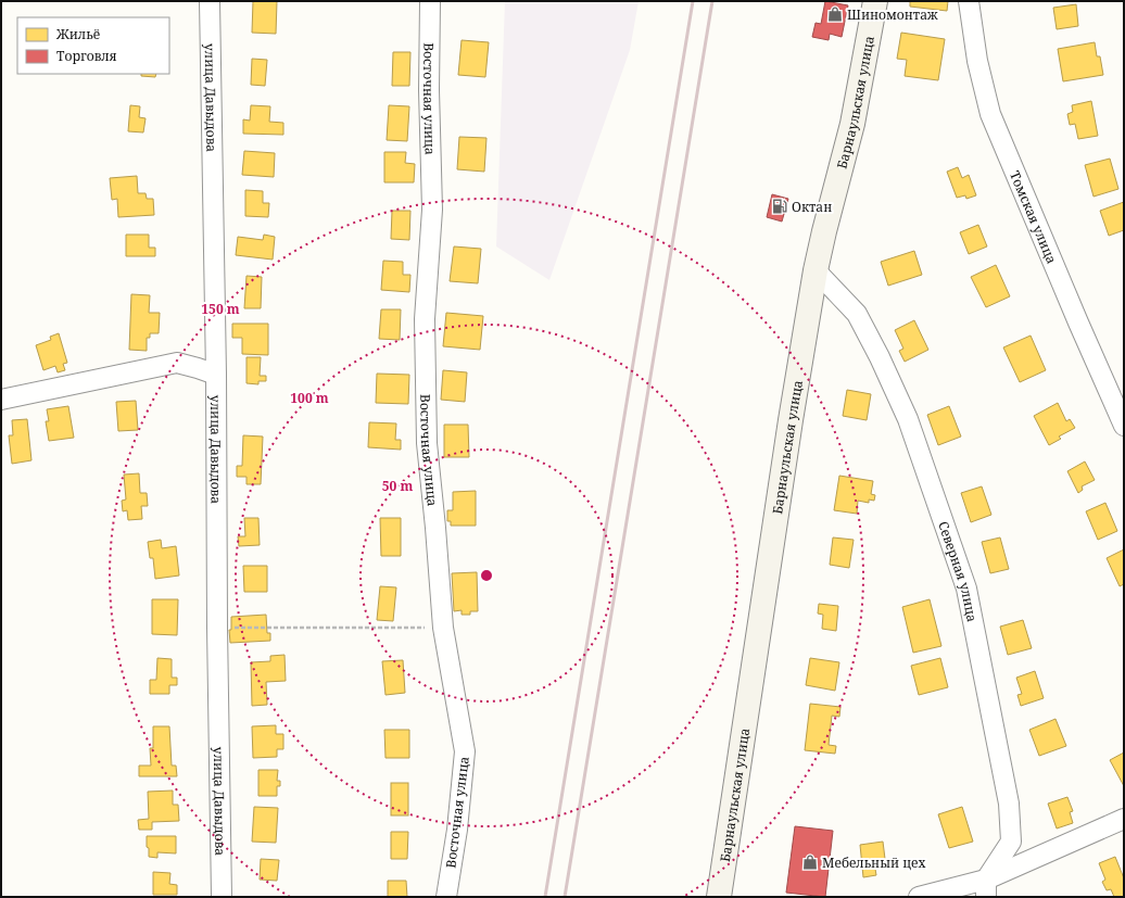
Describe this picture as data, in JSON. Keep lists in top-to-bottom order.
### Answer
{
  "streets": {
    "street": [
      "улица Давыдова",
      "Восточная улица",
      "Барнаульская улица",
      "Томская улица",
      "Северная улица"
    ]
  },
  "crossings": [
    ["Барнаульская улица", "Северная улица"]
  ],
  "places": {
    "shop": ["Шиномонтаж", "Мебельный цех"],
    "fuel station": ["Октан"]
  },
  "legend": ["Жильё", "Торговля"],
  "rings": ["150 m", "100 m", "50 m"]
}
